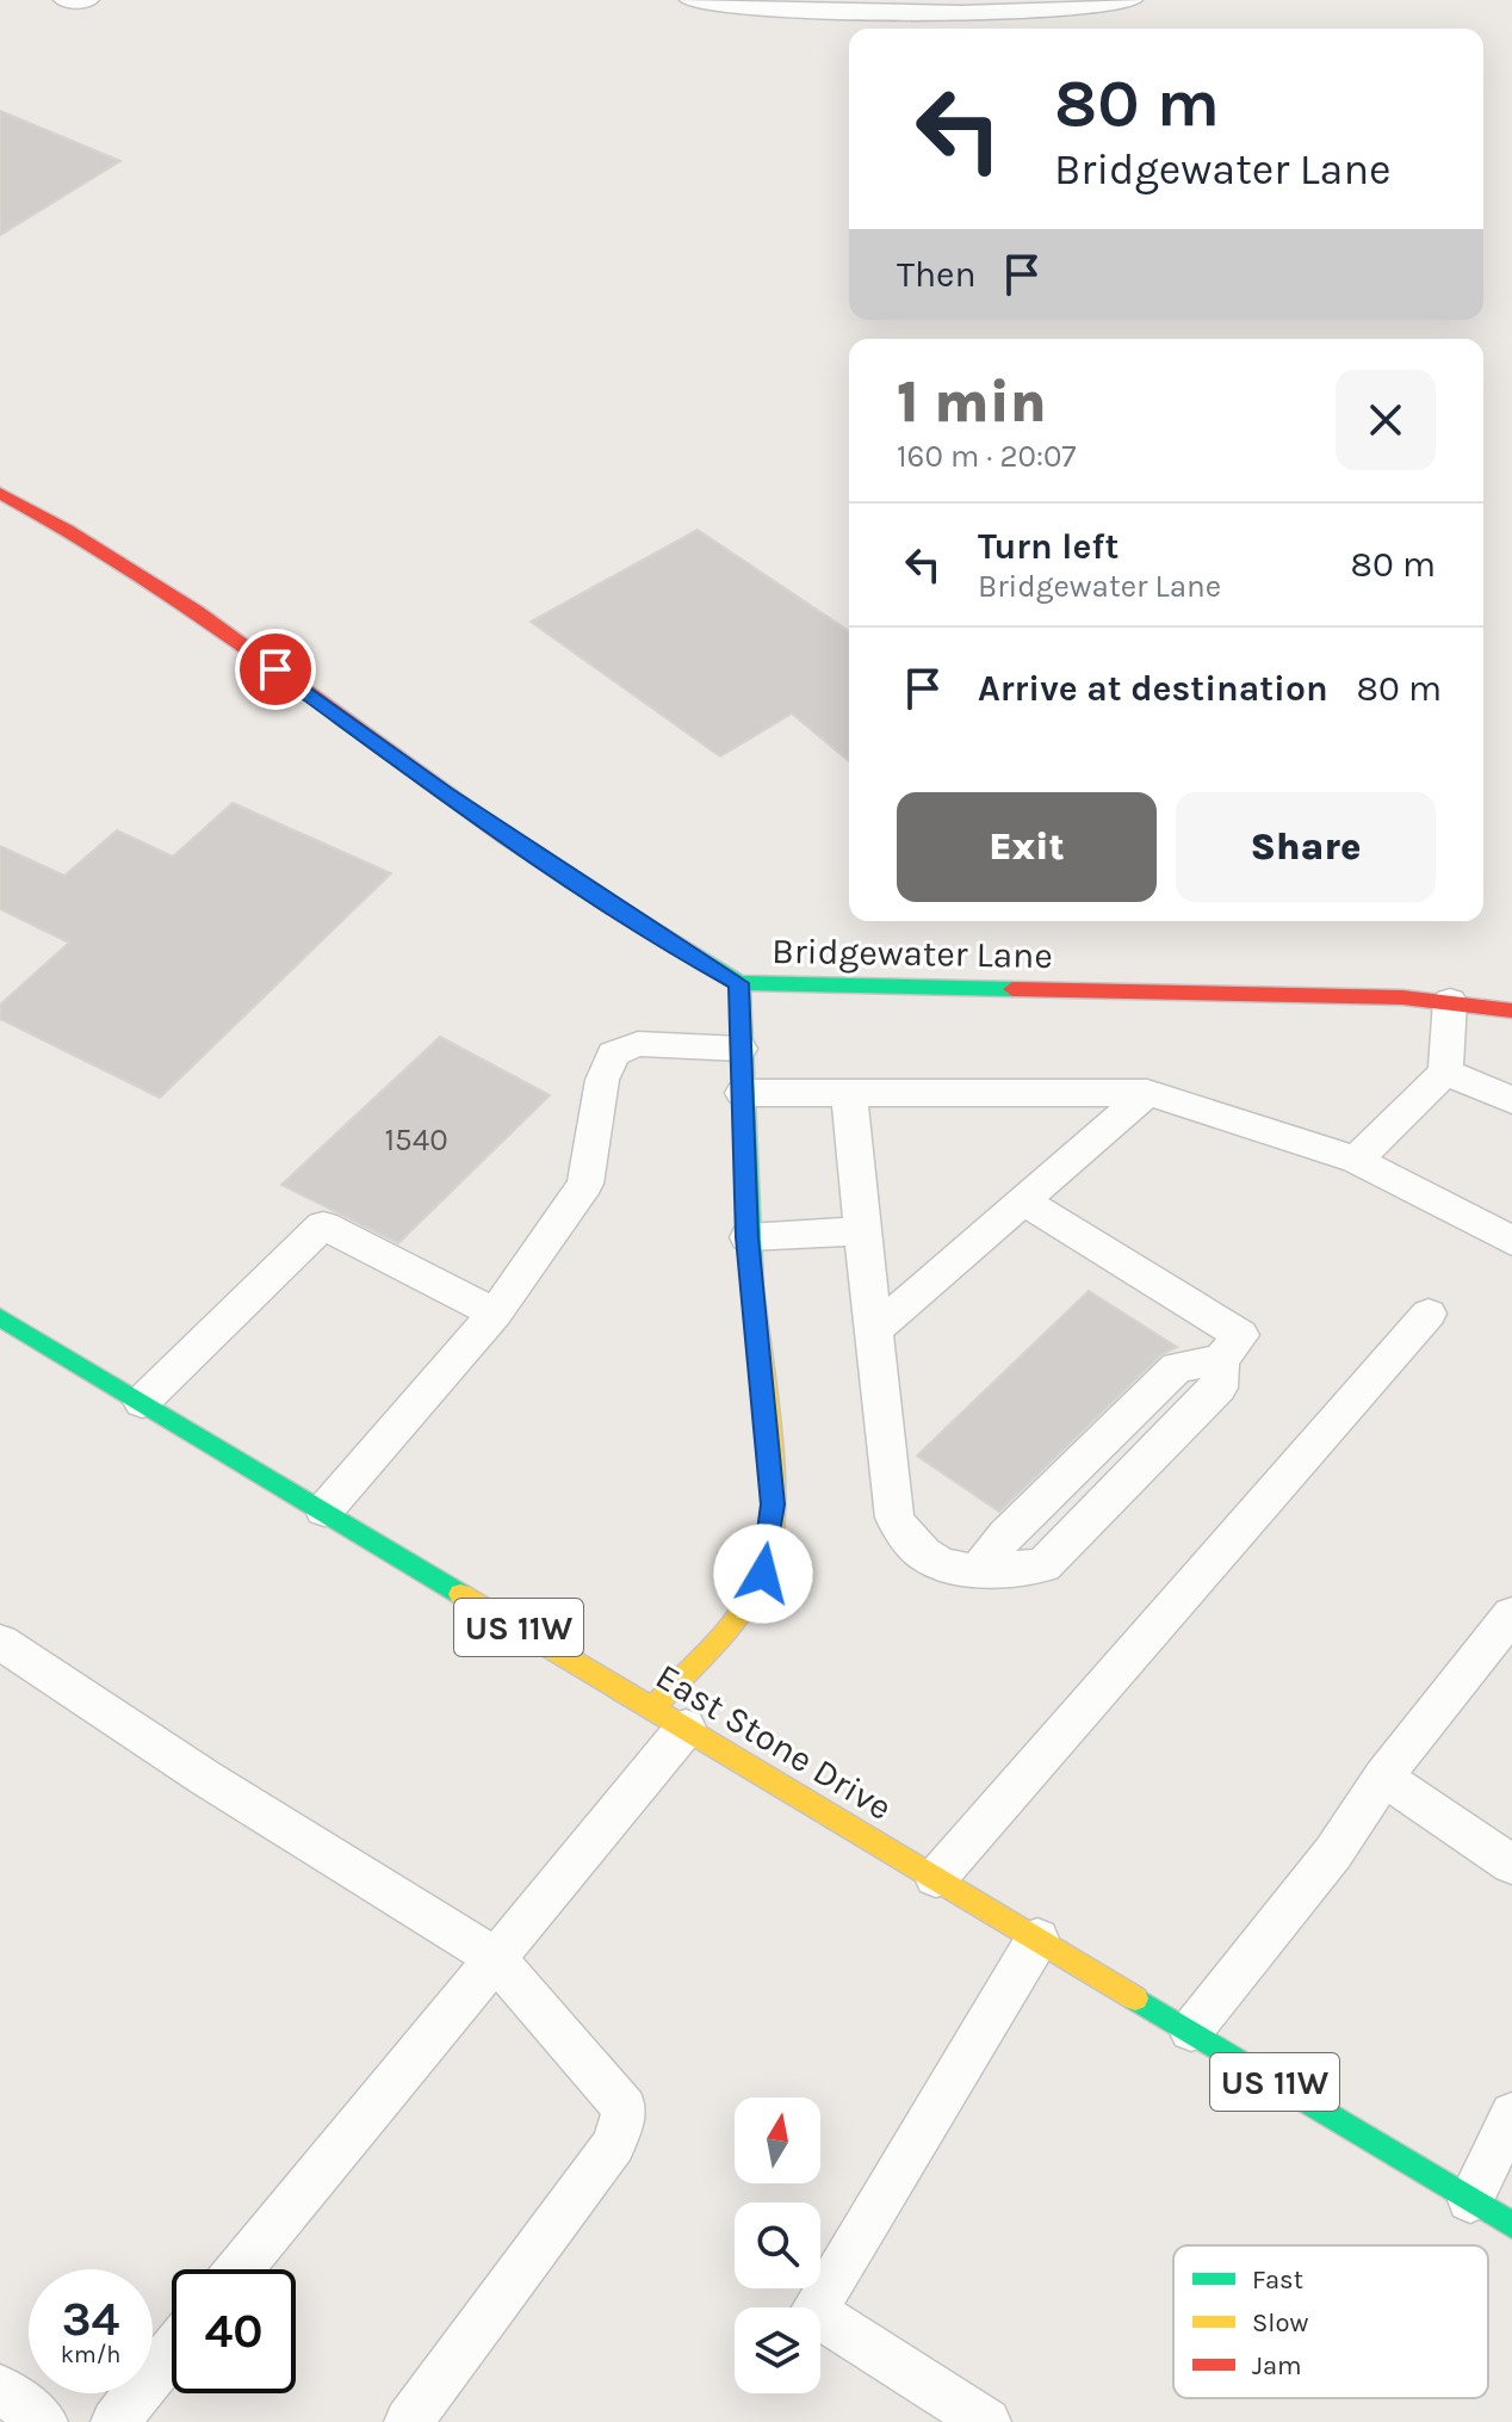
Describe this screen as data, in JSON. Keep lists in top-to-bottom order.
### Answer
{
  "streets": {
    "main road": ["Bridgewater Lane", "US 11W", "East Stone Drive"]
  },
  "house_numbers": ["1540"],
  "legend": ["Fast", "Slow", "Jam"],
  "north": "top",
  "page": {
    "turn": ["80 m", "Bridgewater Lane"],
    "then": "Then",
    "heading": ["1 min", "160 m · 20:07"],
    "list": [
      {
        "name": "Turn left",
        "note": "Bridgewater Lane",
        "value": "80 m"
      },
      {
        "name": "Arrive at destination",
        "value": "80 m"
      }
    ],
    "buttons": ["Exit", "Share"],
    "speed": "34 km/h",
    "limit": "40"
  }
}
